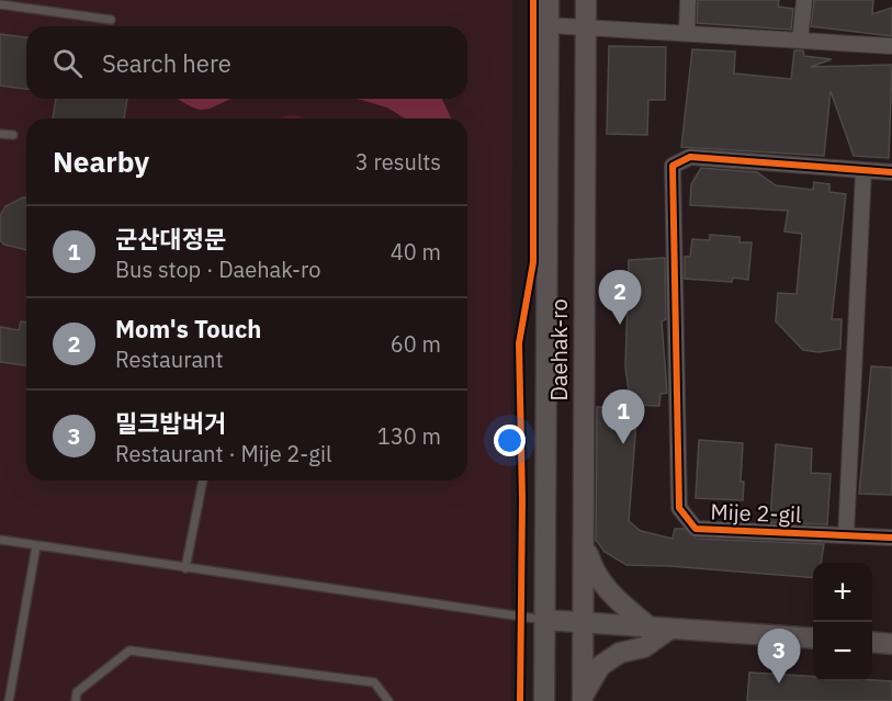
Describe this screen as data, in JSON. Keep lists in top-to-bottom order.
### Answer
{
  "streets": {
    "street": ["Daehak-ro", "Mije 2-gil"]
  },
  "page": {
    "search": "Search here",
    "heading": ["Nearby", "3 results"],
    "list": [
      {
        "mark": "1",
        "name": "군산대정문",
        "note": "Bus stop · Daehak-ro",
        "value": "40 m"
      },
      {
        "mark": "2",
        "name": "Mom's Touch",
        "note": "Restaurant",
        "value": "60 m"
      },
      {
        "mark": "3",
        "name": "밀크밥버거",
        "note": "Restaurant · Mije 2-gil",
        "value": "130 m"
      }
    ],
    "pins": ["2", "1", "3"],
    "map_buttons": ["+", "−"]
  }
}
